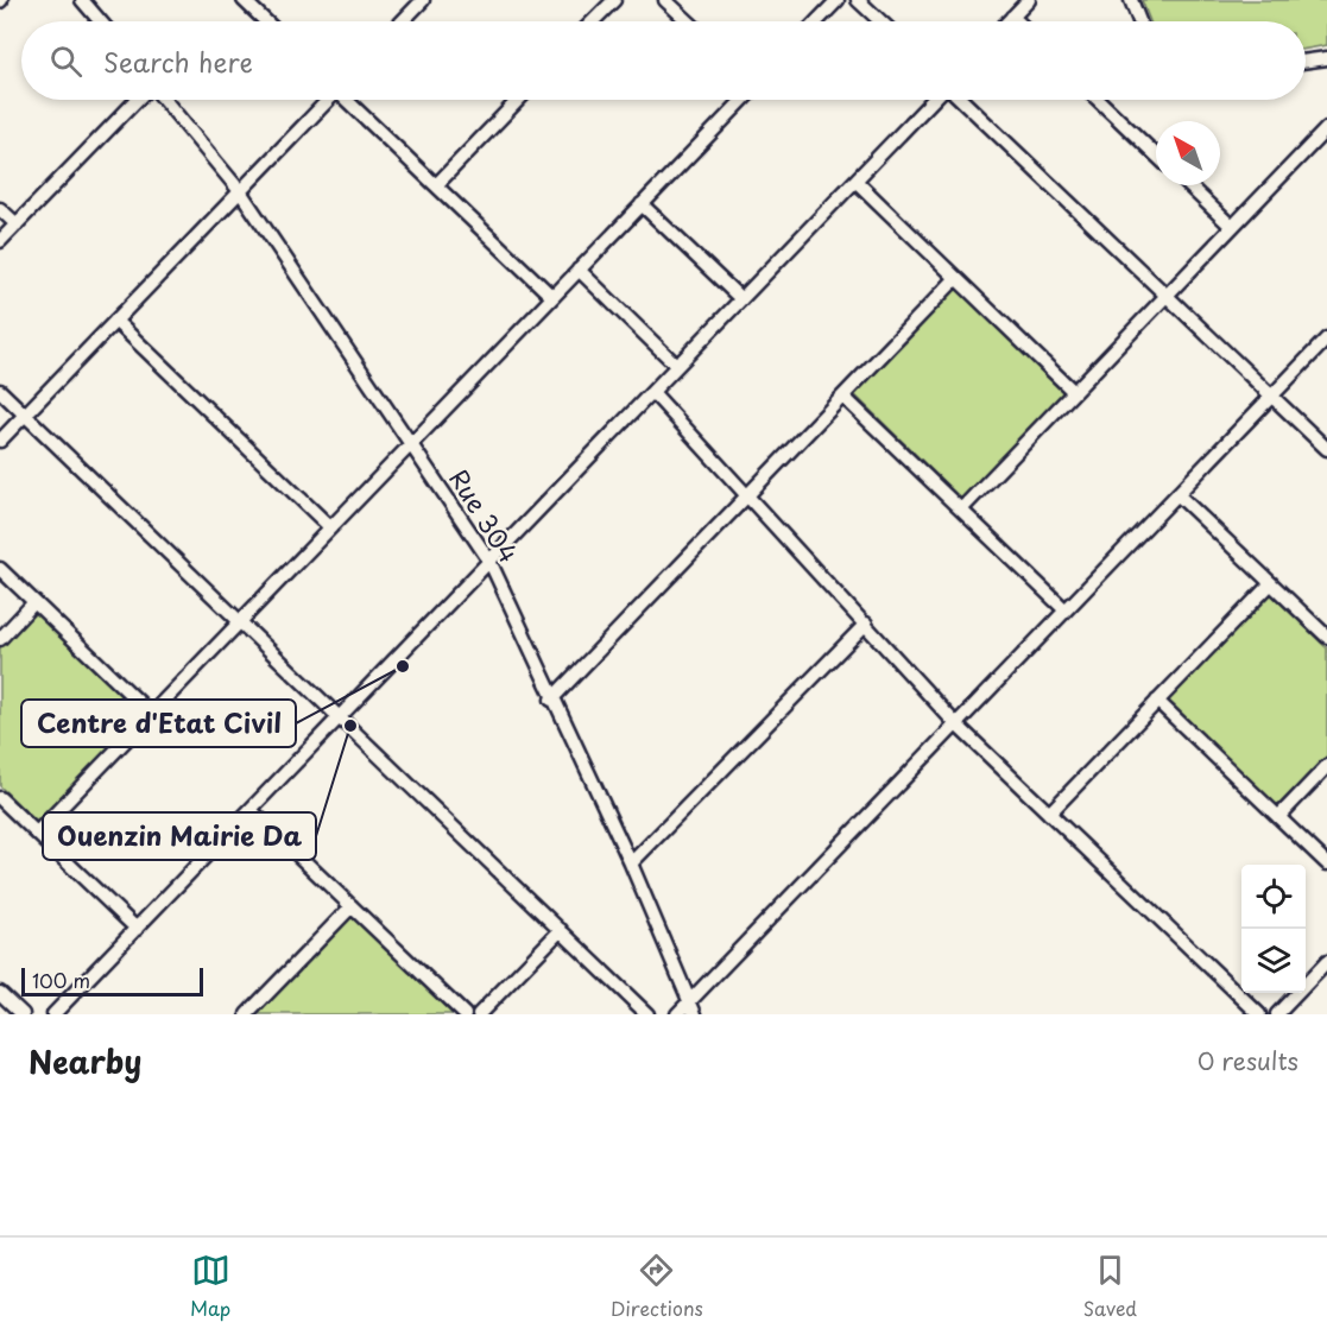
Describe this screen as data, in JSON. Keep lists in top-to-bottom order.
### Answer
{
  "streets": {
    "street": ["Rue 304"]
  },
  "places": ["Centre d'Etat Civil", "Ouenzin Mairie Da"],
  "scale_bar": "100 m",
  "north": "top left",
  "page": {
    "search": "Search here",
    "scale": "100 m",
    "heading": ["Nearby", "0 results"],
    "nav": ["Map", "Directions", "Saved"]
  }
}
